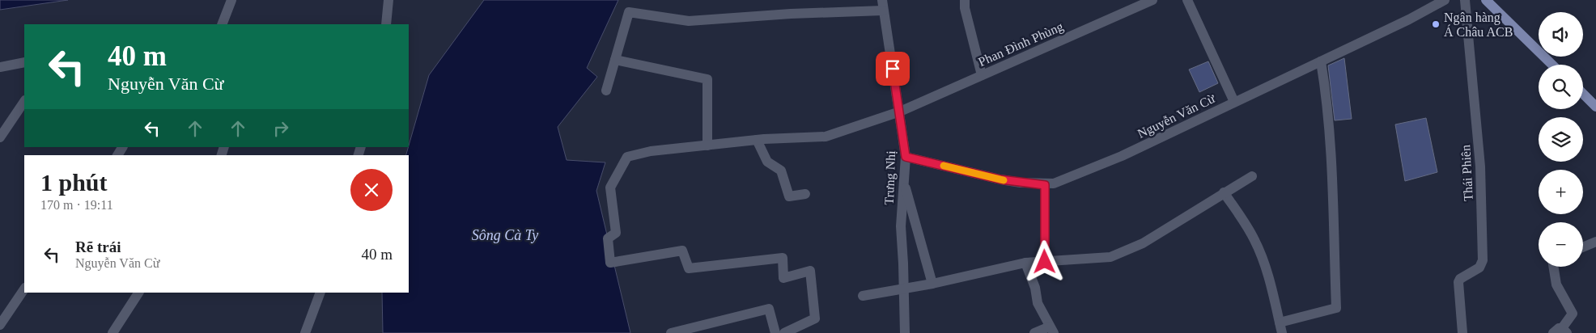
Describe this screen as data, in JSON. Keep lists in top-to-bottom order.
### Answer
{
  "streets": {
    "street": [
      "Phan Đình Phùng",
      "Nguyễn Văn Cừ",
      "Thái Phiên",
      "Trưng Nhị"
    ]
  },
  "crossings": [
    ["Phan Đình Phùng", "Trưng Nhị"],
    ["Nguyễn Văn Cừ", "Trưng Nhị"]
  ],
  "water": ["Sông Cà Ty"],
  "places": ["Ngân hàng Á Châu ACB"],
  "page": {
    "map_buttons": ["+", "−"],
    "turn": ["40 m", "Nguyễn Văn Cừ"],
    "heading": ["1 phút", "170 m · 19:11"],
    "list": [
      {
        "name": "Rẽ trái",
        "note": "Nguyễn Văn Cừ",
        "value": "40 m"
      }
    ]
  }
}
